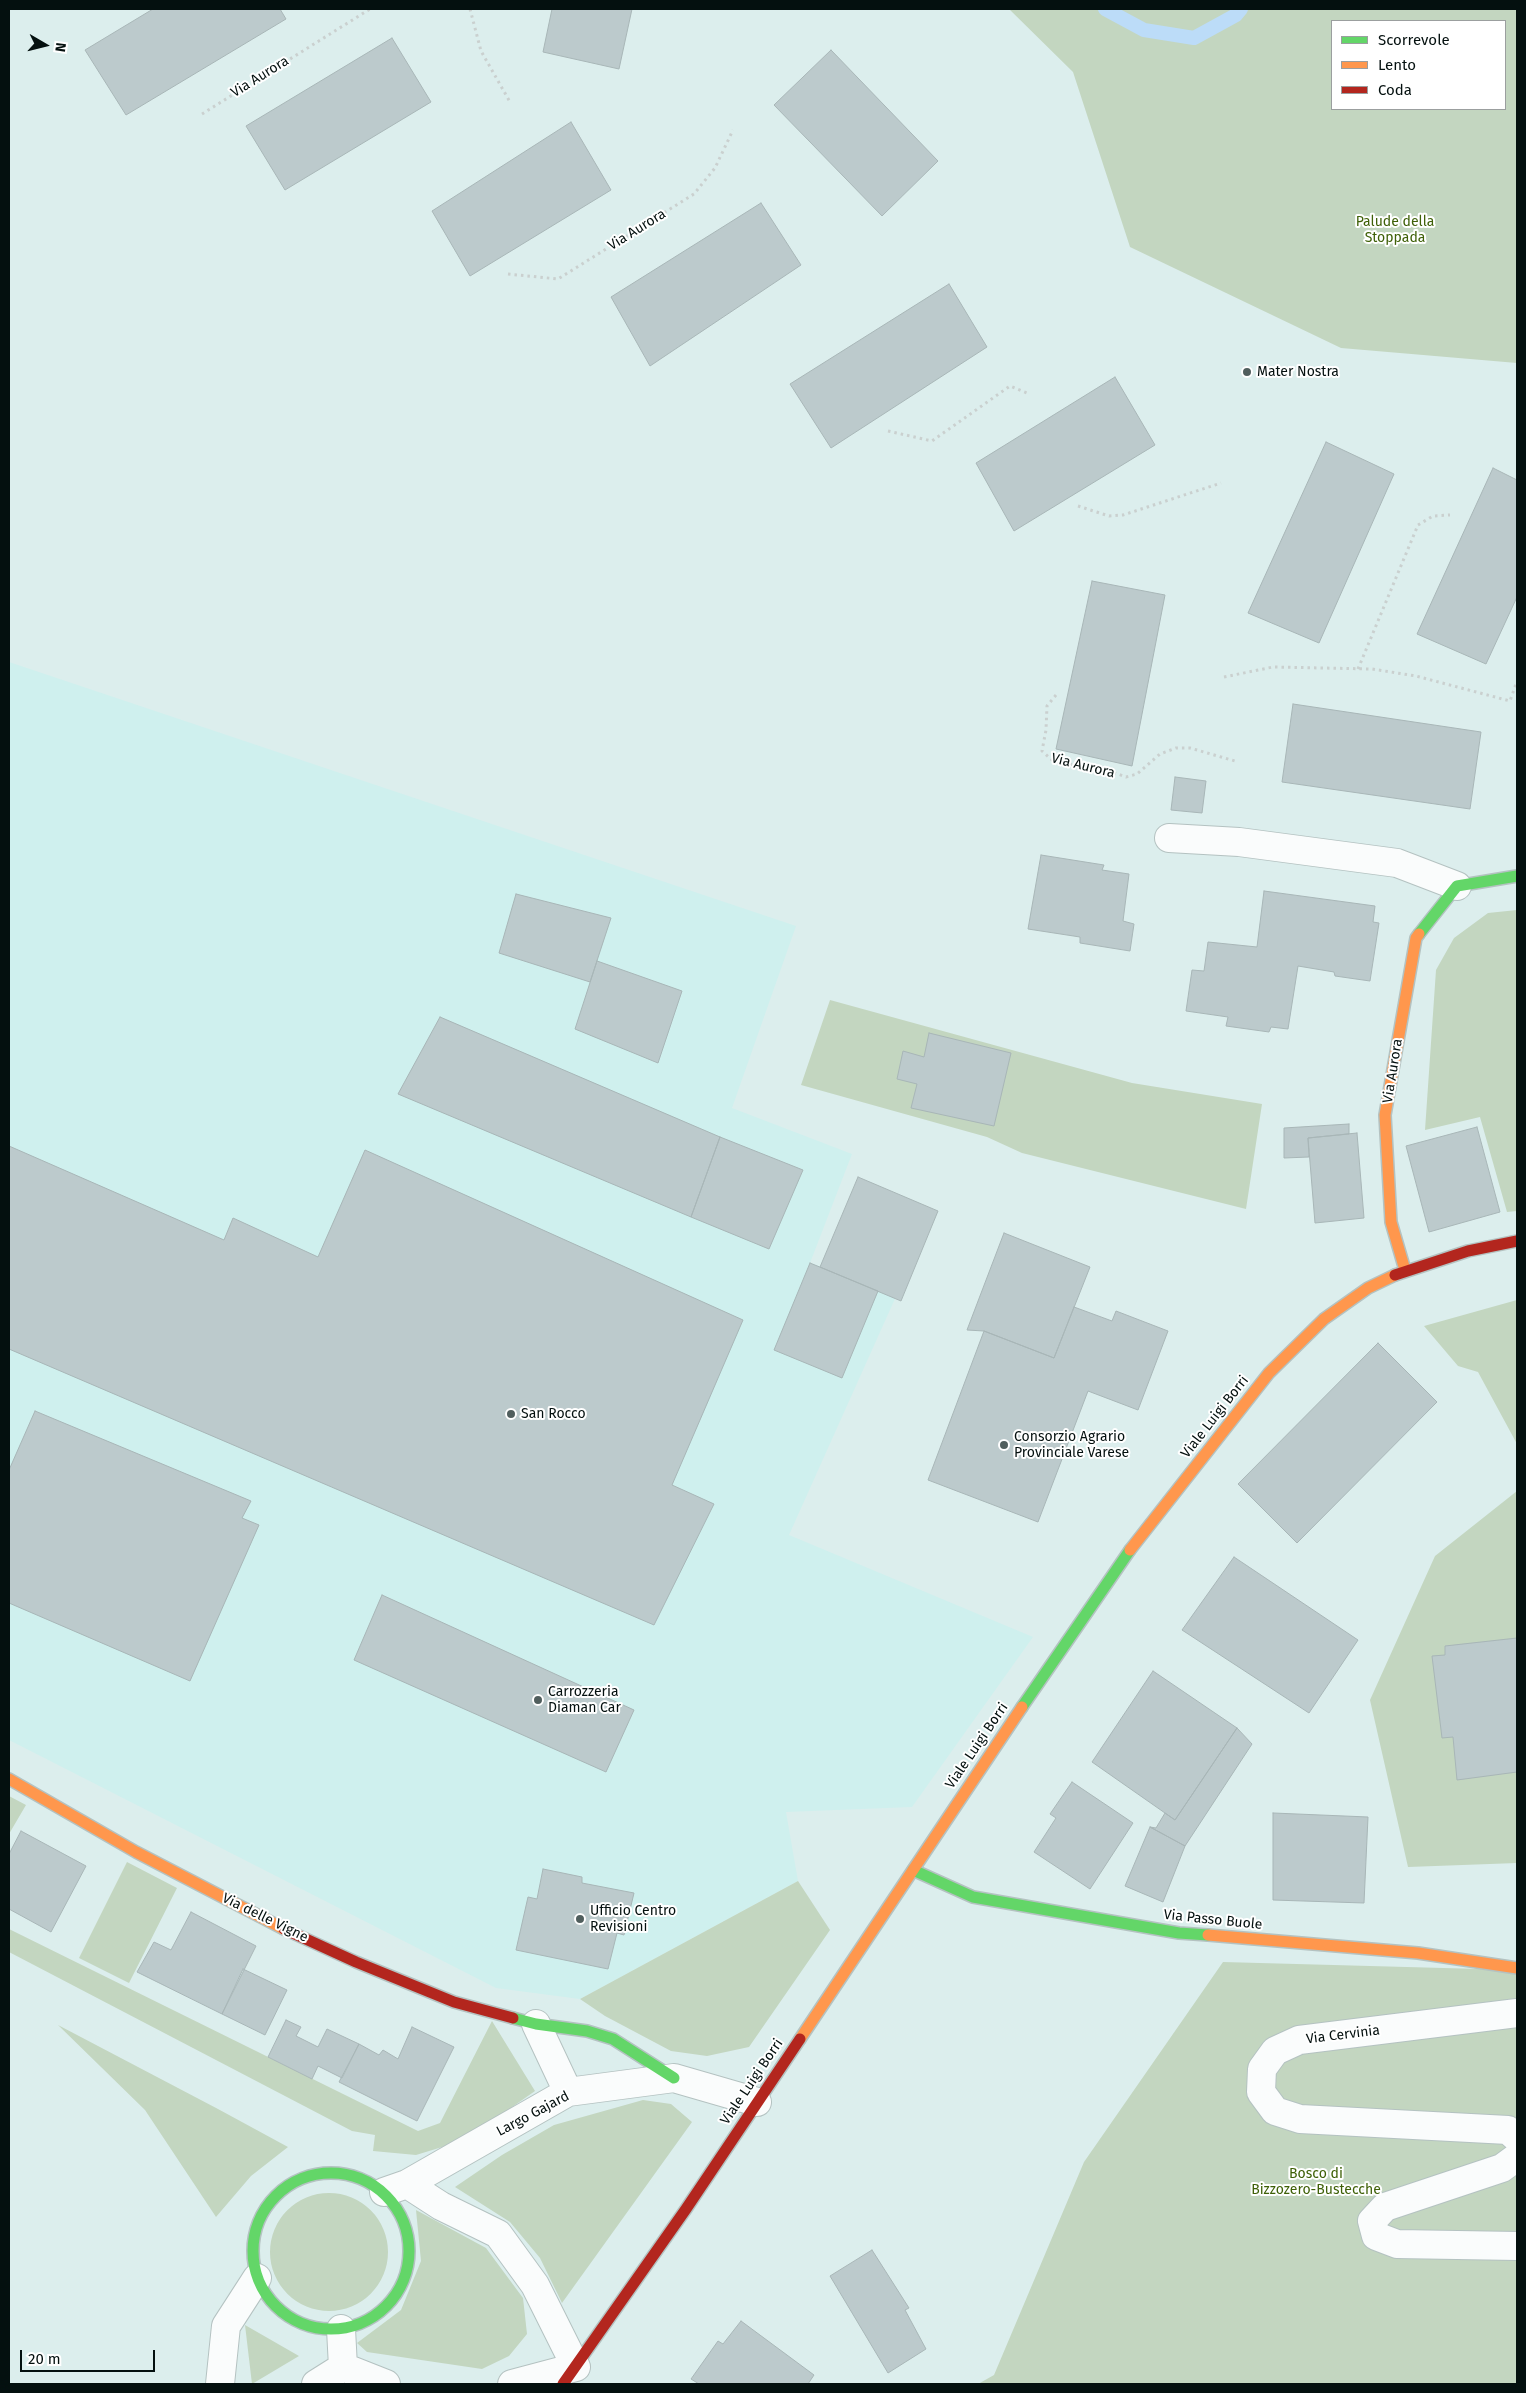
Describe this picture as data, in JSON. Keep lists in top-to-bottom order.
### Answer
{
  "streets": {
    "street": [
      "Via Aurora",
      "Viale Luigi Borri",
      "Via delle Vigne",
      "Via Passo Buole",
      "Via Cervinia",
      "Largo Gajard"
    ]
  },
  "crossings": [
    ["Via Aurora", "Viale Luigi Borri"],
    ["Viale Luigi Borri", "Via Passo Buole"],
    ["Viale Luigi Borri", "Largo Gajard"],
    ["Via delle Vigne", "Largo Gajard"]
  ],
  "parks": ["Palude della Stoppada", "Bosco di Bizzozero-Bustecche"],
  "places": [
    "Mater Nostra",
    "San Rocco",
    "Consorzio Agrario Provinciale Varese",
    "Carrozzeria Diaman Car",
    "Ufficio Centro Revisioni"
  ],
  "legend": ["Scorrevole", "Lento", "Coda"],
  "scale_bar": "20 m",
  "north": "right"
}
